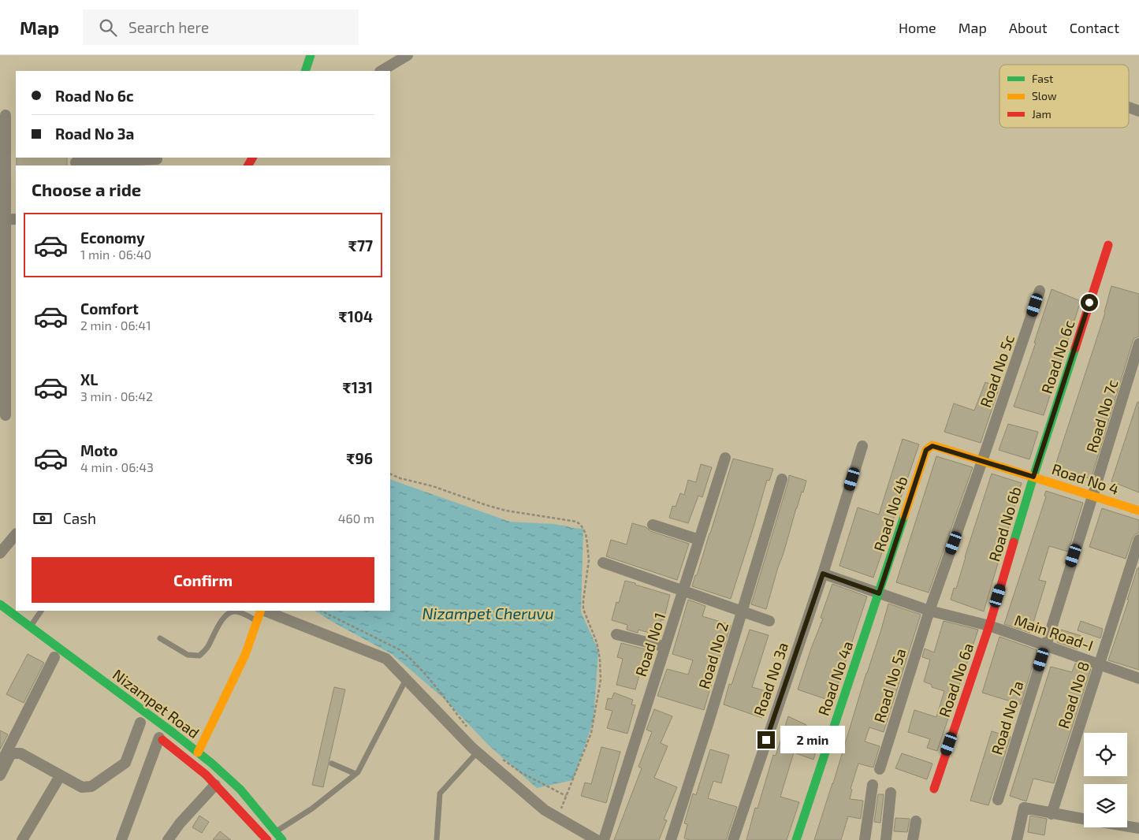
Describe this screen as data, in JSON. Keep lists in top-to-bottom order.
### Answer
{
  "streets": {
    "street": [
      "Road No 6c",
      "Road No 5c",
      "Road No 7c",
      "Road No 4",
      "Road No 4b",
      "Road No 6b",
      "Main Road-I",
      "Road No 1",
      "Road No 2",
      "Road No 4a",
      "Road No 3a",
      "Road No 6a",
      "Road No 5a",
      "Road No 8",
      "Nizampet Road",
      "Road No 7a"
    ]
  },
  "crossings": [
    ["Road No 6c", "Road No 4"],
    ["Road No 6c", "Road No 6b"],
    ["Road No 5c", "Road No 4"],
    ["Road No 5c", "Main Road-I"],
    ["Road No 5c", "Road No 5a"],
    ["Road No 7c", "Road No 4"],
    ["Road No 7c", "Main Road-I"],
    ["Road No 7c", "Road No 7a"],
    ["Road No 4", "Road No 4b"],
    ["Road No 4", "Road No 6b"],
    ["Road No 4b", "Main Road-I"],
    ["Road No 4b", "Road No 4a"],
    ["Road No 6b", "Main Road-I"],
    ["Road No 6b", "Road No 6a"],
    ["Main Road-I", "Road No 4a"],
    ["Main Road-I", "Road No 3a"],
    ["Main Road-I", "Road No 6a"],
    ["Main Road-I", "Road No 5a"],
    ["Main Road-I", "Road No 8"],
    ["Main Road-I", "Road No 7a"]
  ],
  "water": ["Nizampet Cheruvu"],
  "legend": ["Fast", "Slow", "Jam"],
  "page": {
    "header": "Map",
    "search": "Search here",
    "nav": [
      "Home",
      "Map",
      "About",
      "Contact"
    ],
    "banner": ["Road No 6c", "Road No 3a"],
    "heading": "Choose a ride",
    "list": [
      {
        "name": "Economy",
        "note": "1 min · 06:40",
        "value": "₹77"
      },
      {
        "name": "Comfort",
        "note": "2 min · 06:41",
        "value": "₹104"
      },
      {
        "name": "XL",
        "note": "3 min · 06:42",
        "value": "₹131"
      },
      {
        "name": "Moto",
        "note": "4 min · 06:43",
        "value": "₹96"
      }
    ],
    "pay": ["Cash", "460 m"],
    "buttons": "Confirm",
    "bubble": "2 min"
  }
}
